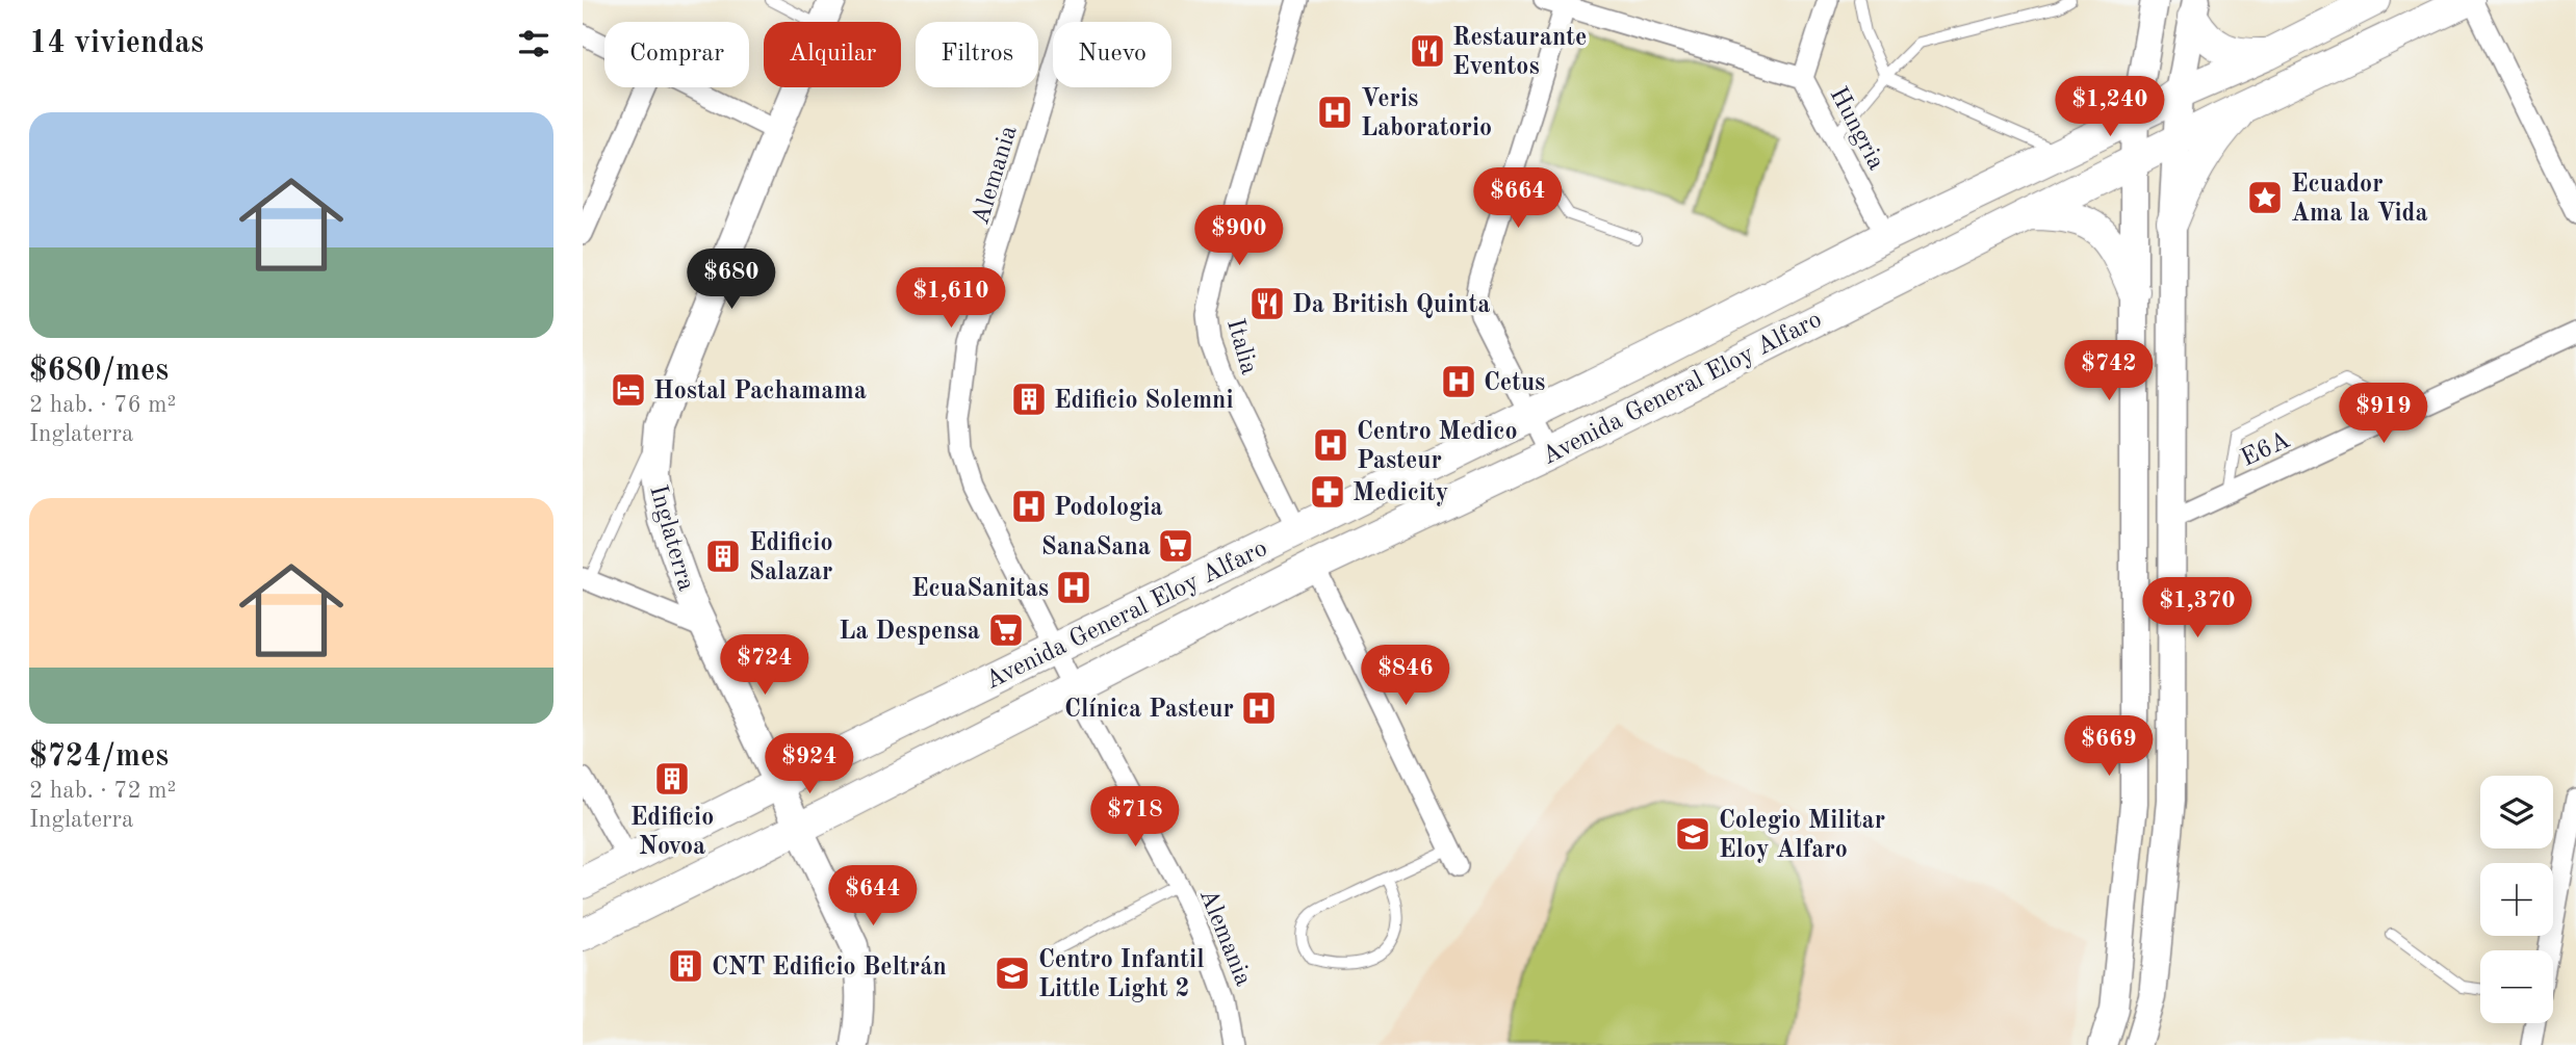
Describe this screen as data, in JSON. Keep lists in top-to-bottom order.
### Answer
{
  "streets": {
    "main road": ["Avenida General Eloy Alfaro", "Inglaterra"],
    "street": [
      "Hungria",
      "Alemania",
      "Italia",
      "E6A"
    ]
  },
  "crossings": [
    ["Hungria", "Avenida General Eloy Alfaro"],
    ["Alemania", "Avenida General Eloy Alfaro"],
    ["Italia", "Avenida General Eloy Alfaro"],
    ["Avenida General Eloy Alfaro", "Inglaterra"]
  ],
  "places": {
    "restaurant": ["Restaurante Eventos", "Da British Quinta"],
    "hospital": [
      "Veris Laboratorio",
      "Cetus",
      "Centro Medico Pasteur",
      "Podologia",
      "EcuaSanitas",
      "Clínica Pasteur"
    ],
    "place": ["Ecuador Ama la Vida"],
    "hotel": ["Hostal Pachamama"],
    "building": [
      "Edificio Solemni",
      "Edificio Salazar",
      "Edificio Novoa",
      "CNT Edificio Beltrán"
    ],
    "pharmacy": ["Medicity"],
    "supermarket": ["SanaSana", "La Despensa"],
    "school or university": ["Colegio Militar Eloy Alfaro", "Centro Infantil Little Light 2"]
  },
  "page": {
    "heading": "14 viviendas",
    "chip": [
      "Comprar",
      "Alquilar",
      "Filtros",
      "Nuevo"
    ],
    "price": [
      "$1,240",
      "$664",
      "$900",
      "$680",
      "$1,610",
      "$742",
      "$919",
      "$1,370",
      "$724",
      "$846",
      "$669",
      "$924",
      "$718",
      "$644"
    ],
    "list": [
      {
        "name": "$680/mes",
        "note": "2 hab. · 76 m² · Inglaterra"
      },
      {
        "name": "$724/mes",
        "note": "2 hab. · 72 m² · Inglaterra"
      }
    ],
    "map_buttons": ["+", "−"]
  }
}
